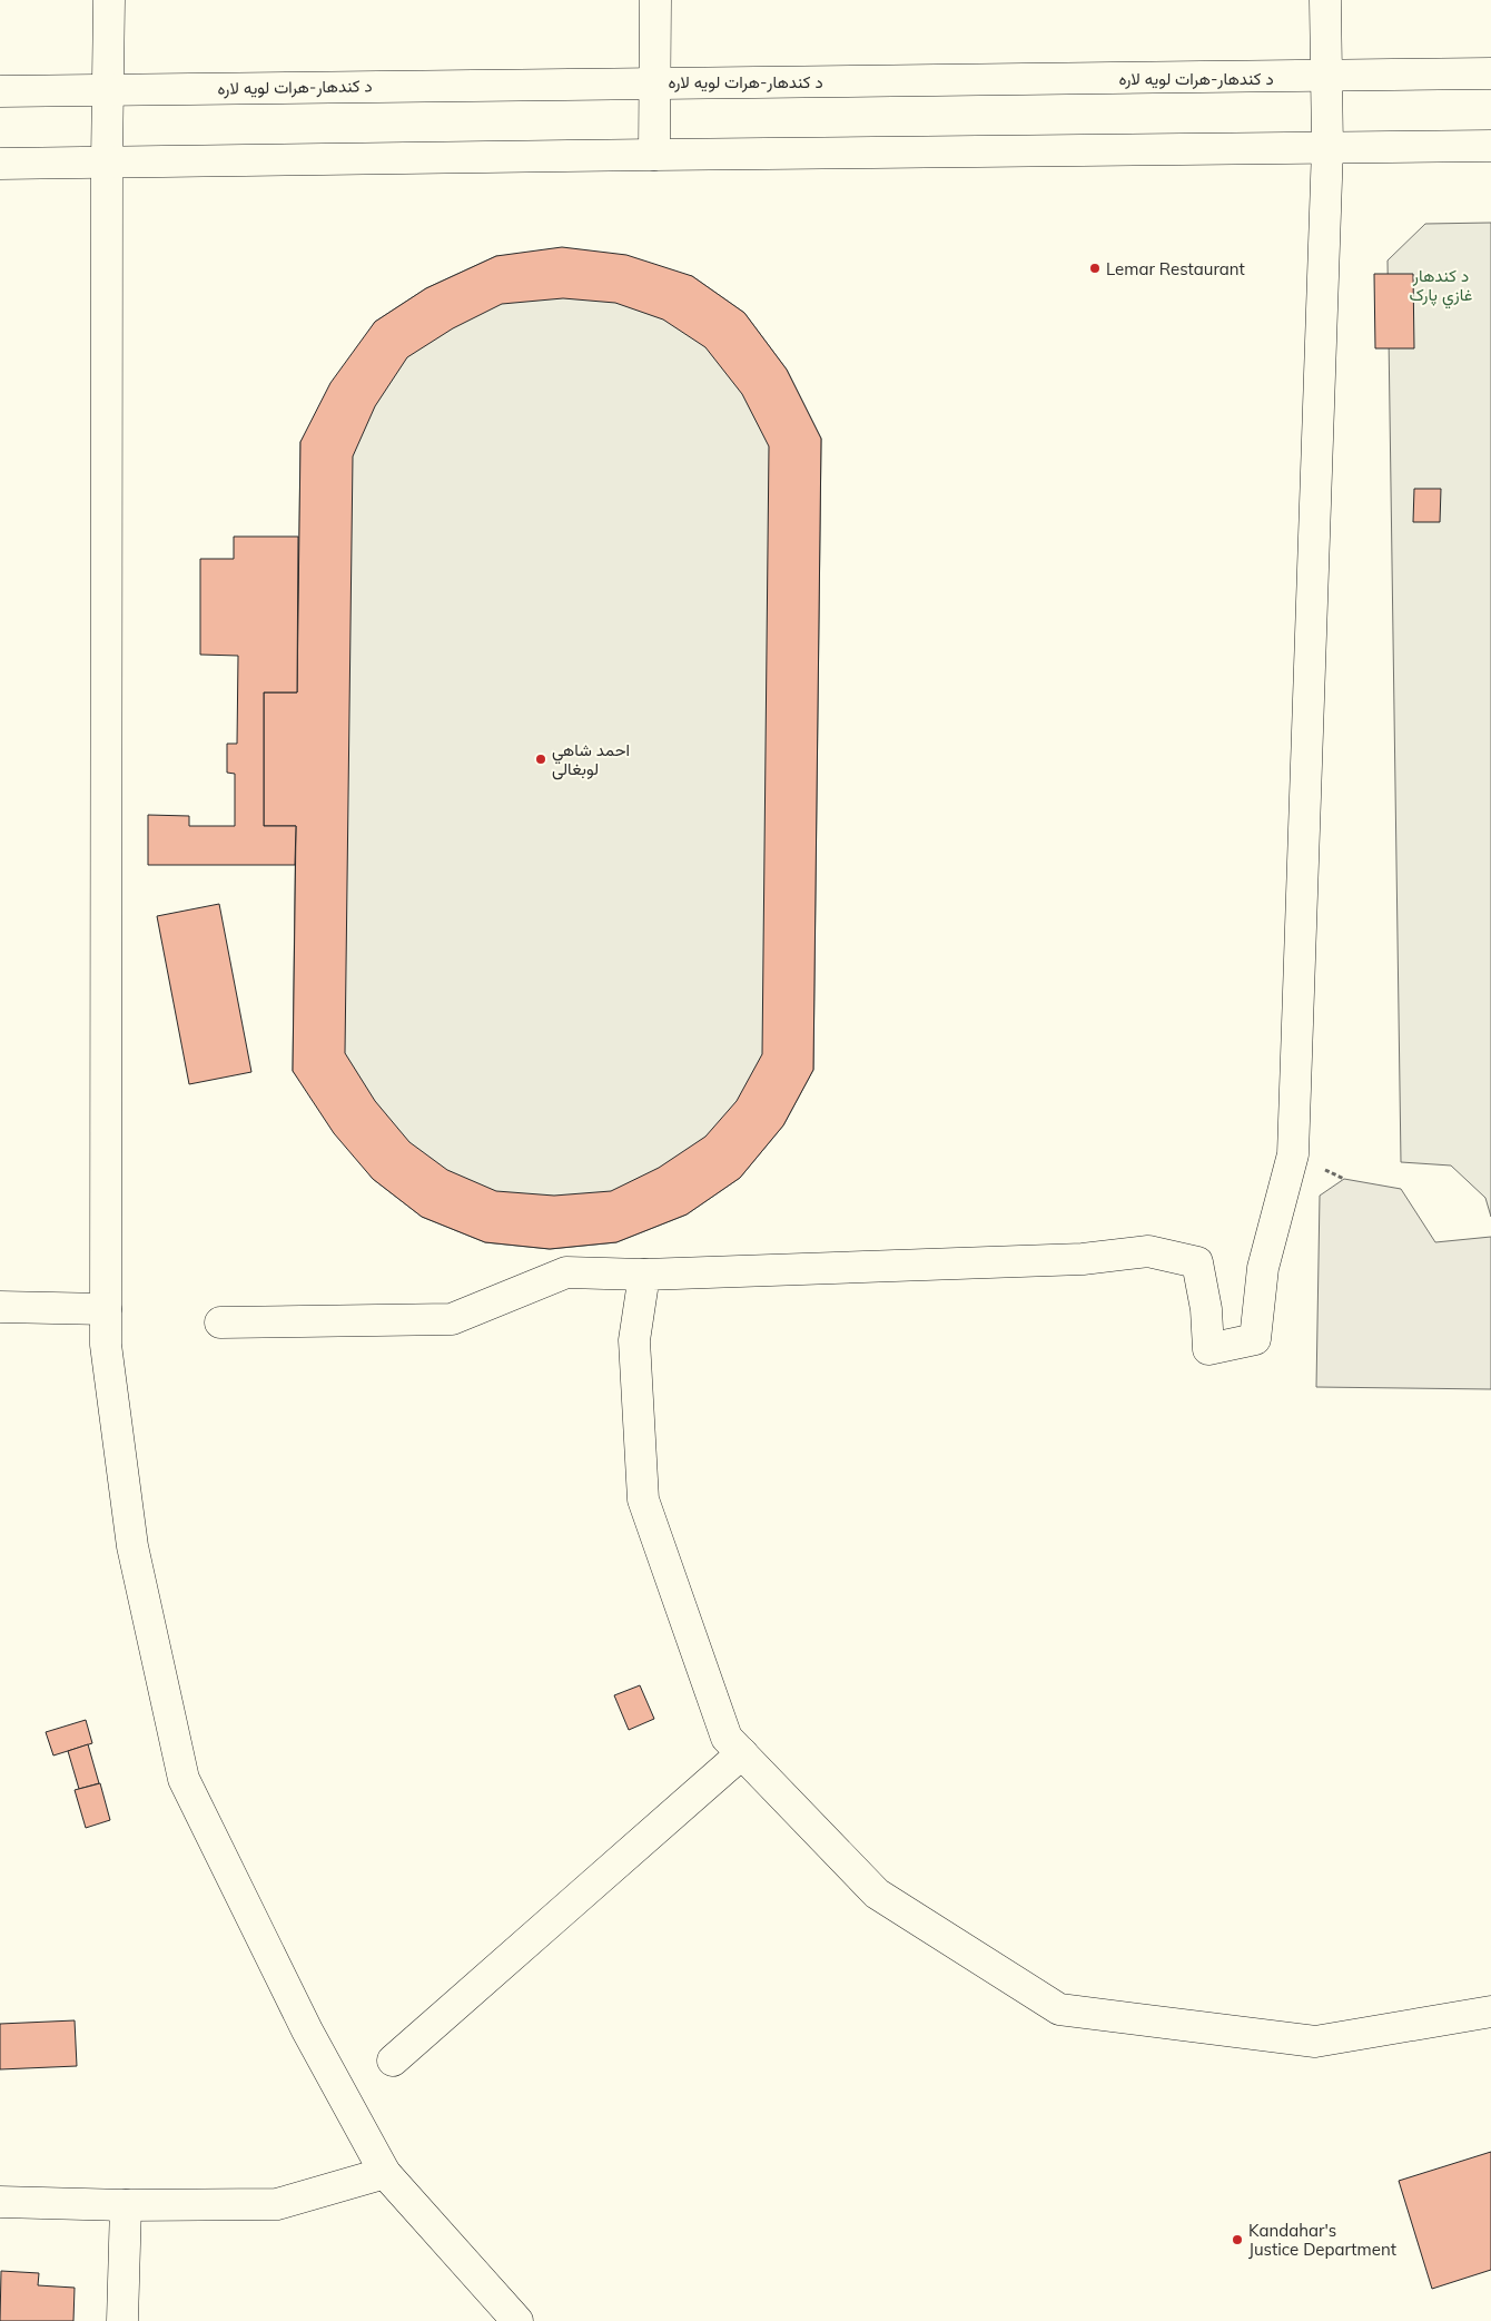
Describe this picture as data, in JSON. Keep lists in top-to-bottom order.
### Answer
{
  "streets": {
    "main road": ["د کندهار-هرات لويه لاره"]
  },
  "parks": ["د کندهار غازي پارک"],
  "places": ["Lemar Restaurant", "احمد شاهي لوبغالی", "Kandahar's Justice Department"]
}
